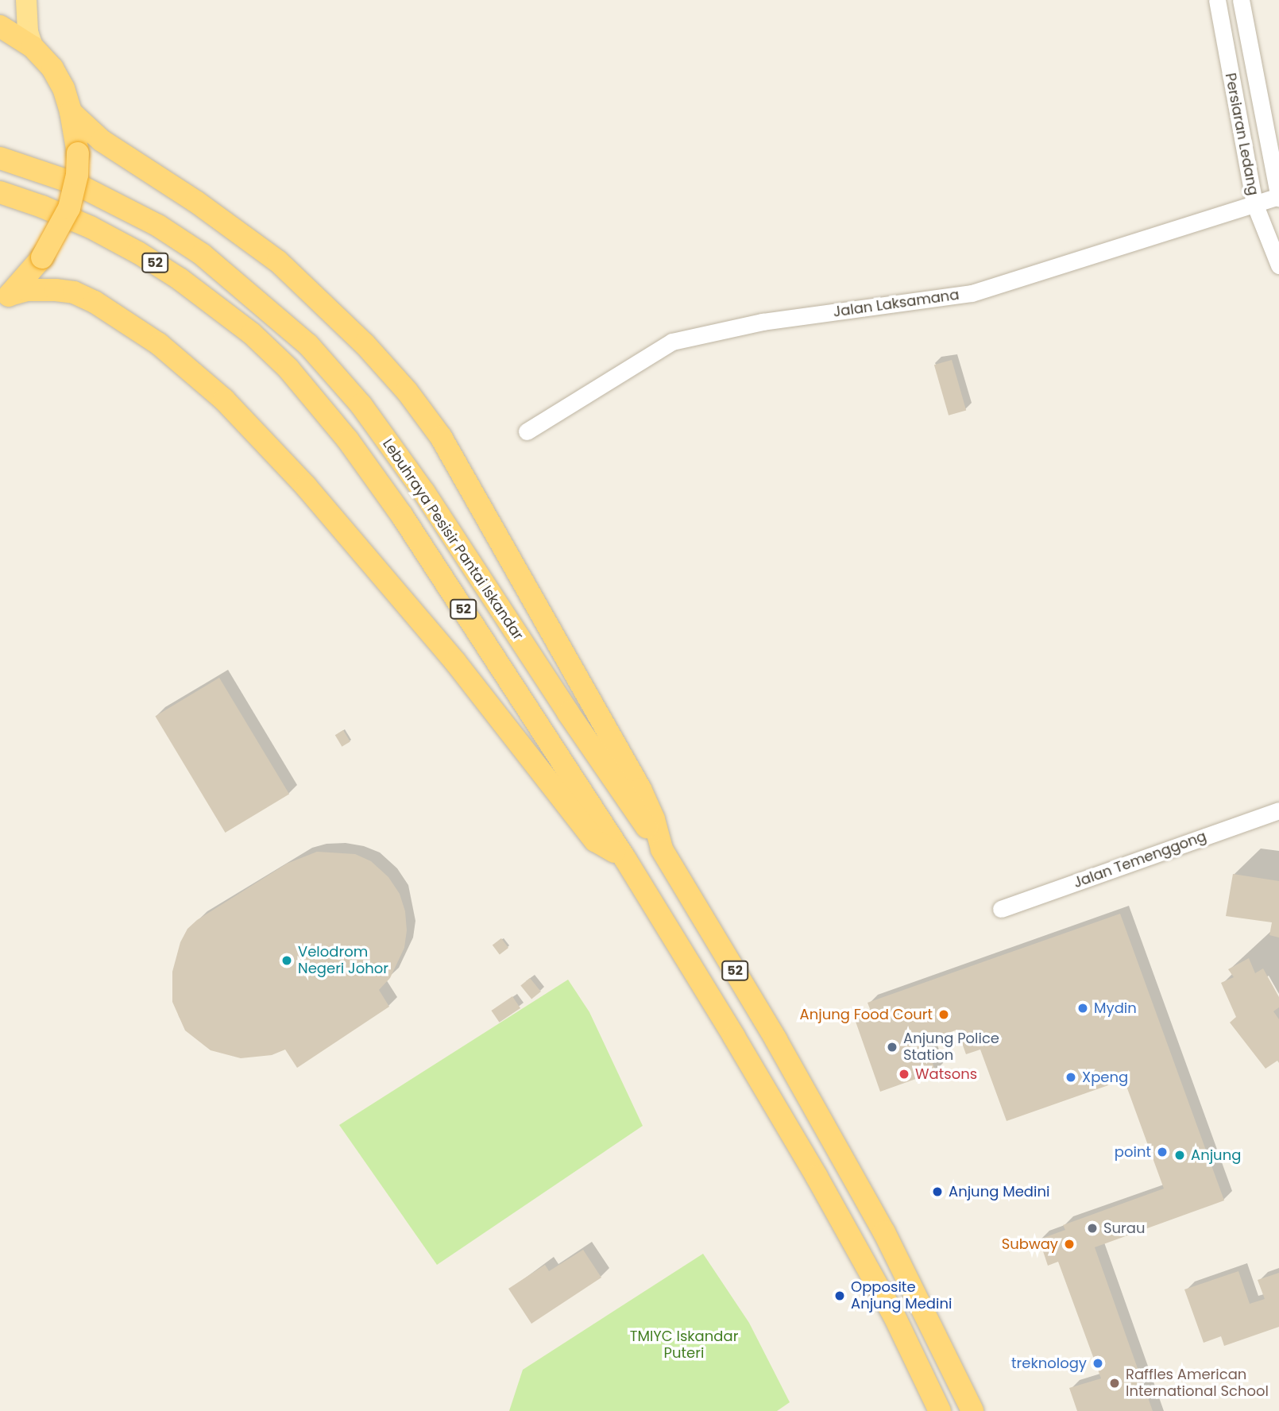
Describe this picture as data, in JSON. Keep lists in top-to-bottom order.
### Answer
{
  "streets": {
    "highway": ["52", "Lebuhraya Pesisir Pantai Iskandar"],
    "street": ["Persiaran Ledang", "Jalan Laksamana", "Jalan Temenggong"]
  },
  "crossings": [
    ["Persiaran Ledang", "Jalan Laksamana"],
    ["52", "Lebuhraya Pesisir Pantai Iskandar"]
  ],
  "parks": ["TMIYC Iskandar Puteri"],
  "places": [
    "Velodrom Negeri Johor",
    "Mydin",
    "Anjung Food Court",
    "Anjung Police Station",
    "Watsons",
    "Xpeng",
    "point",
    "Anjung",
    "Anjung Medini",
    "Surau",
    "Subway",
    "Opposite Anjung Medini",
    "treknology",
    "Raffles American International School"
  ]
}
